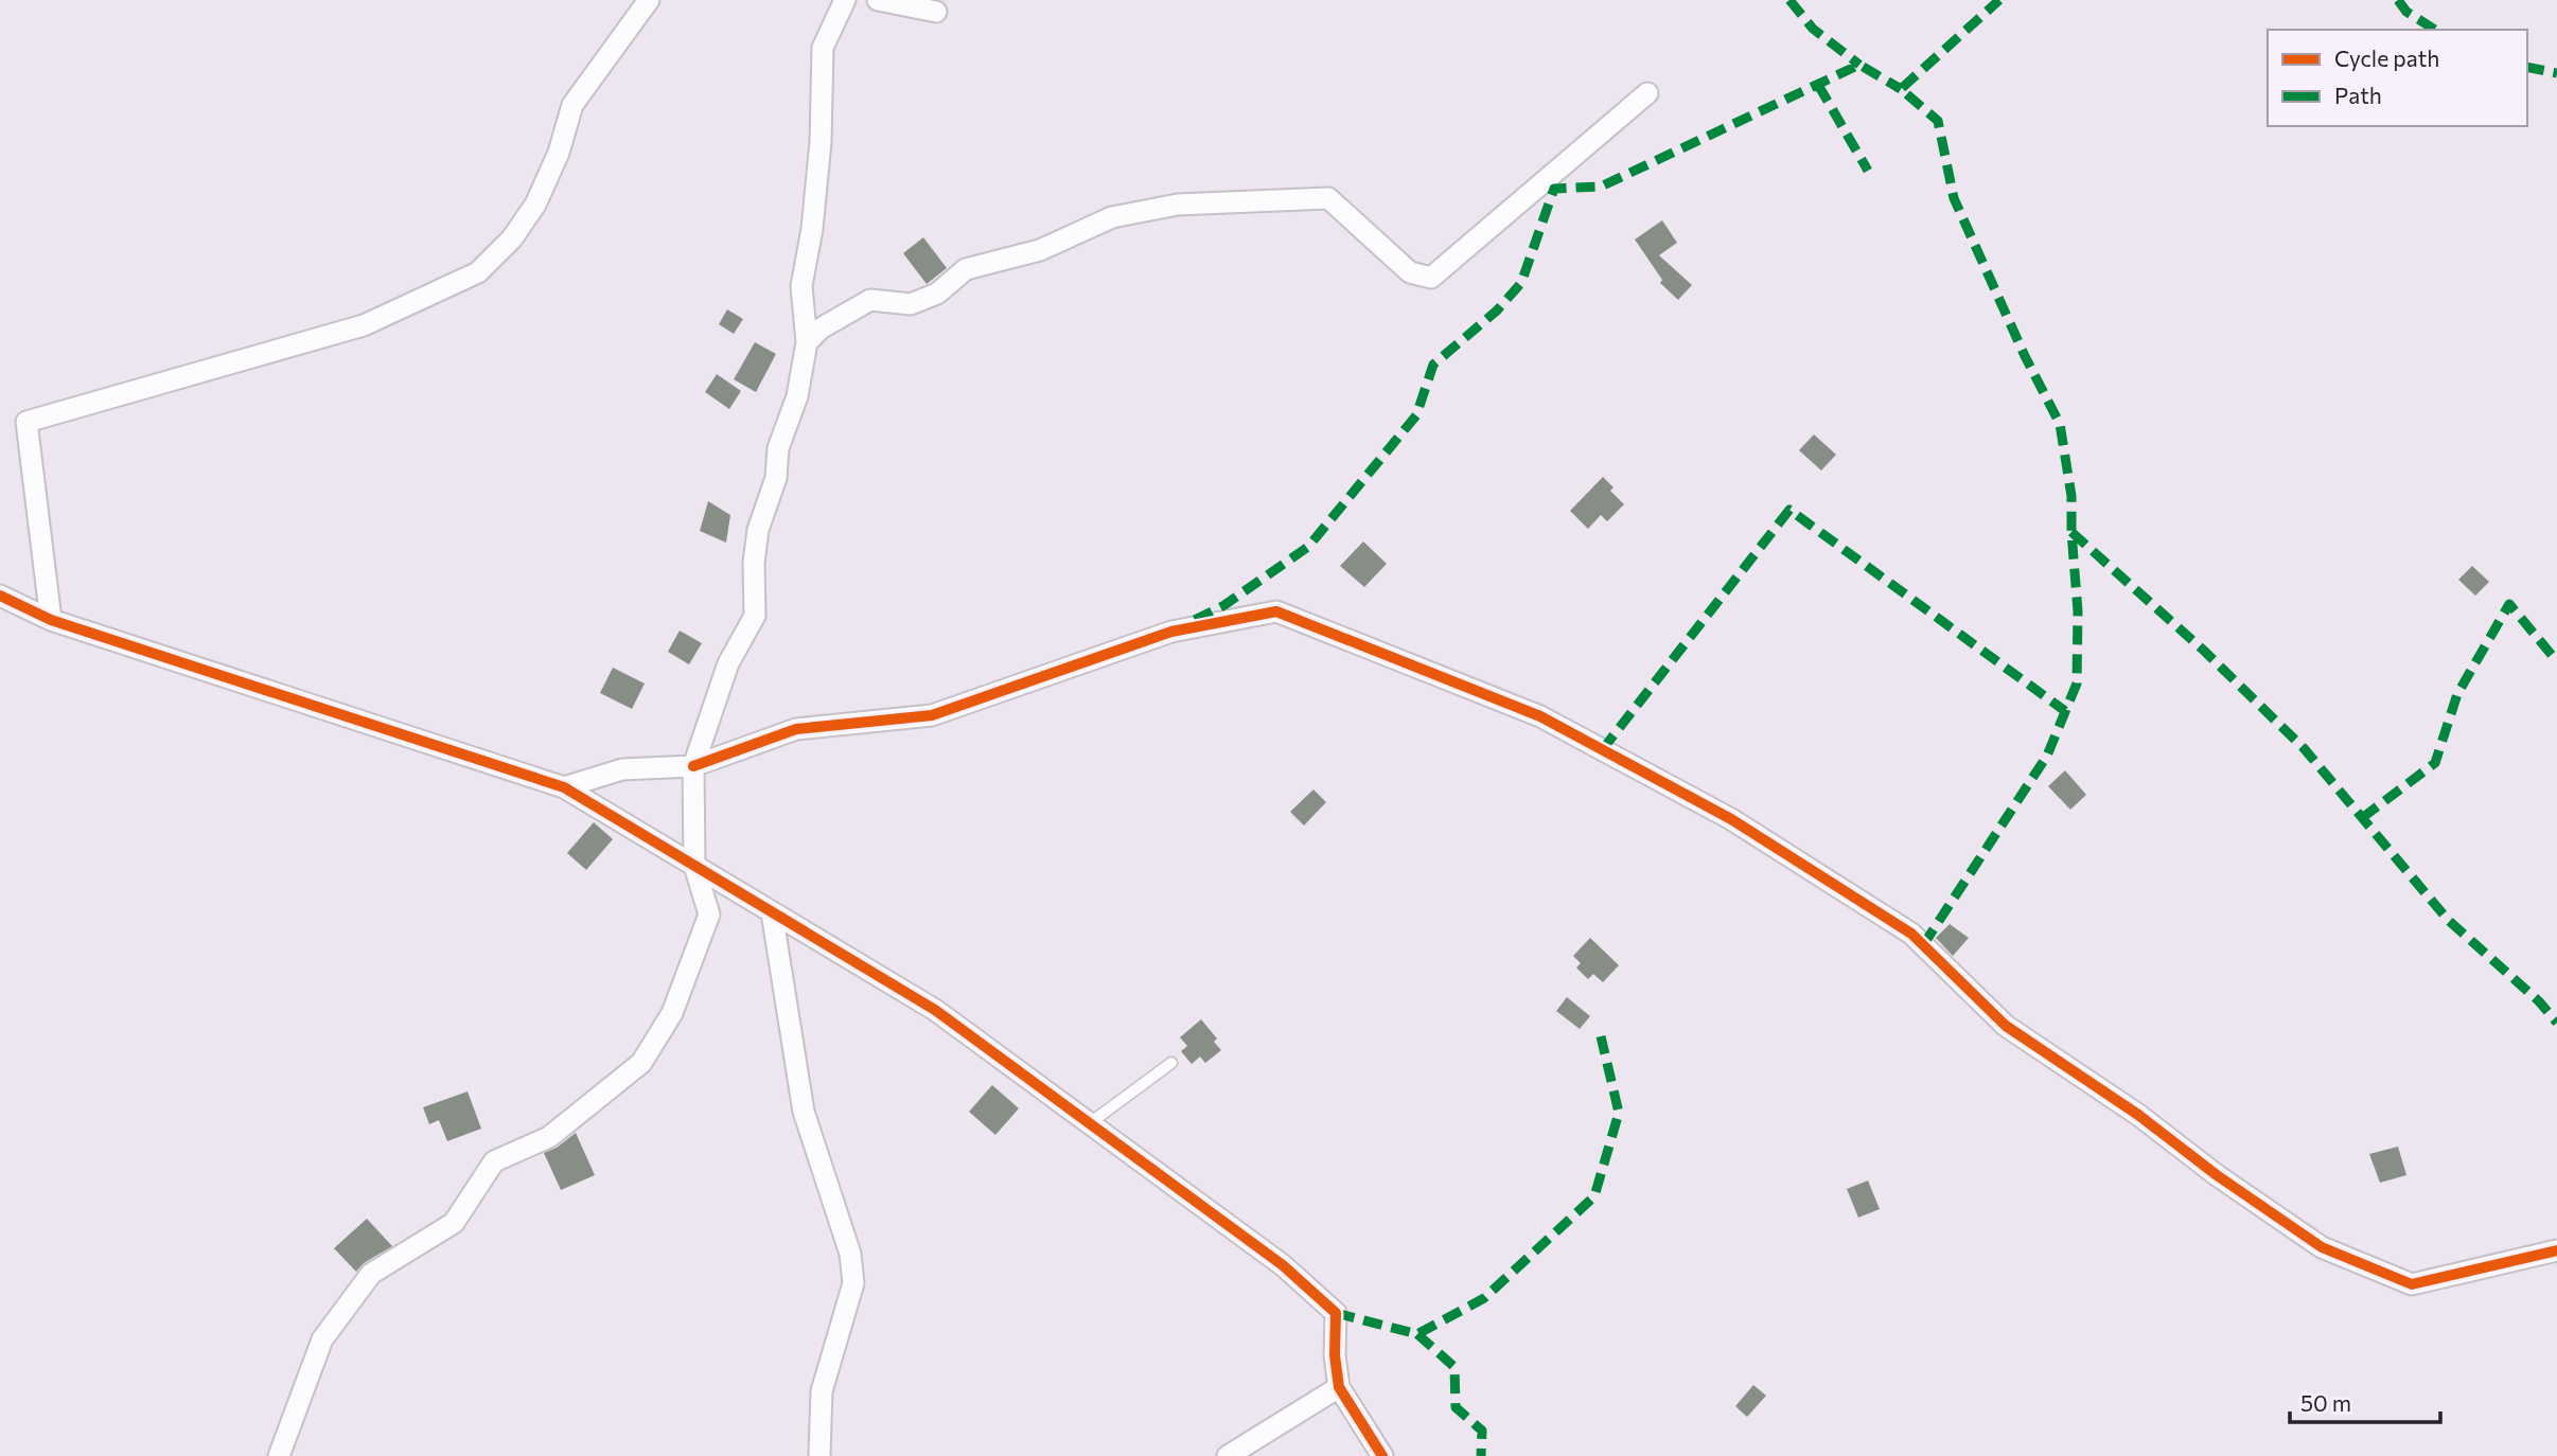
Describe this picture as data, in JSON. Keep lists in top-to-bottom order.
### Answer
{
  "legend": ["Cycle path", "Path"],
  "scale_bar": "50 m"
}
